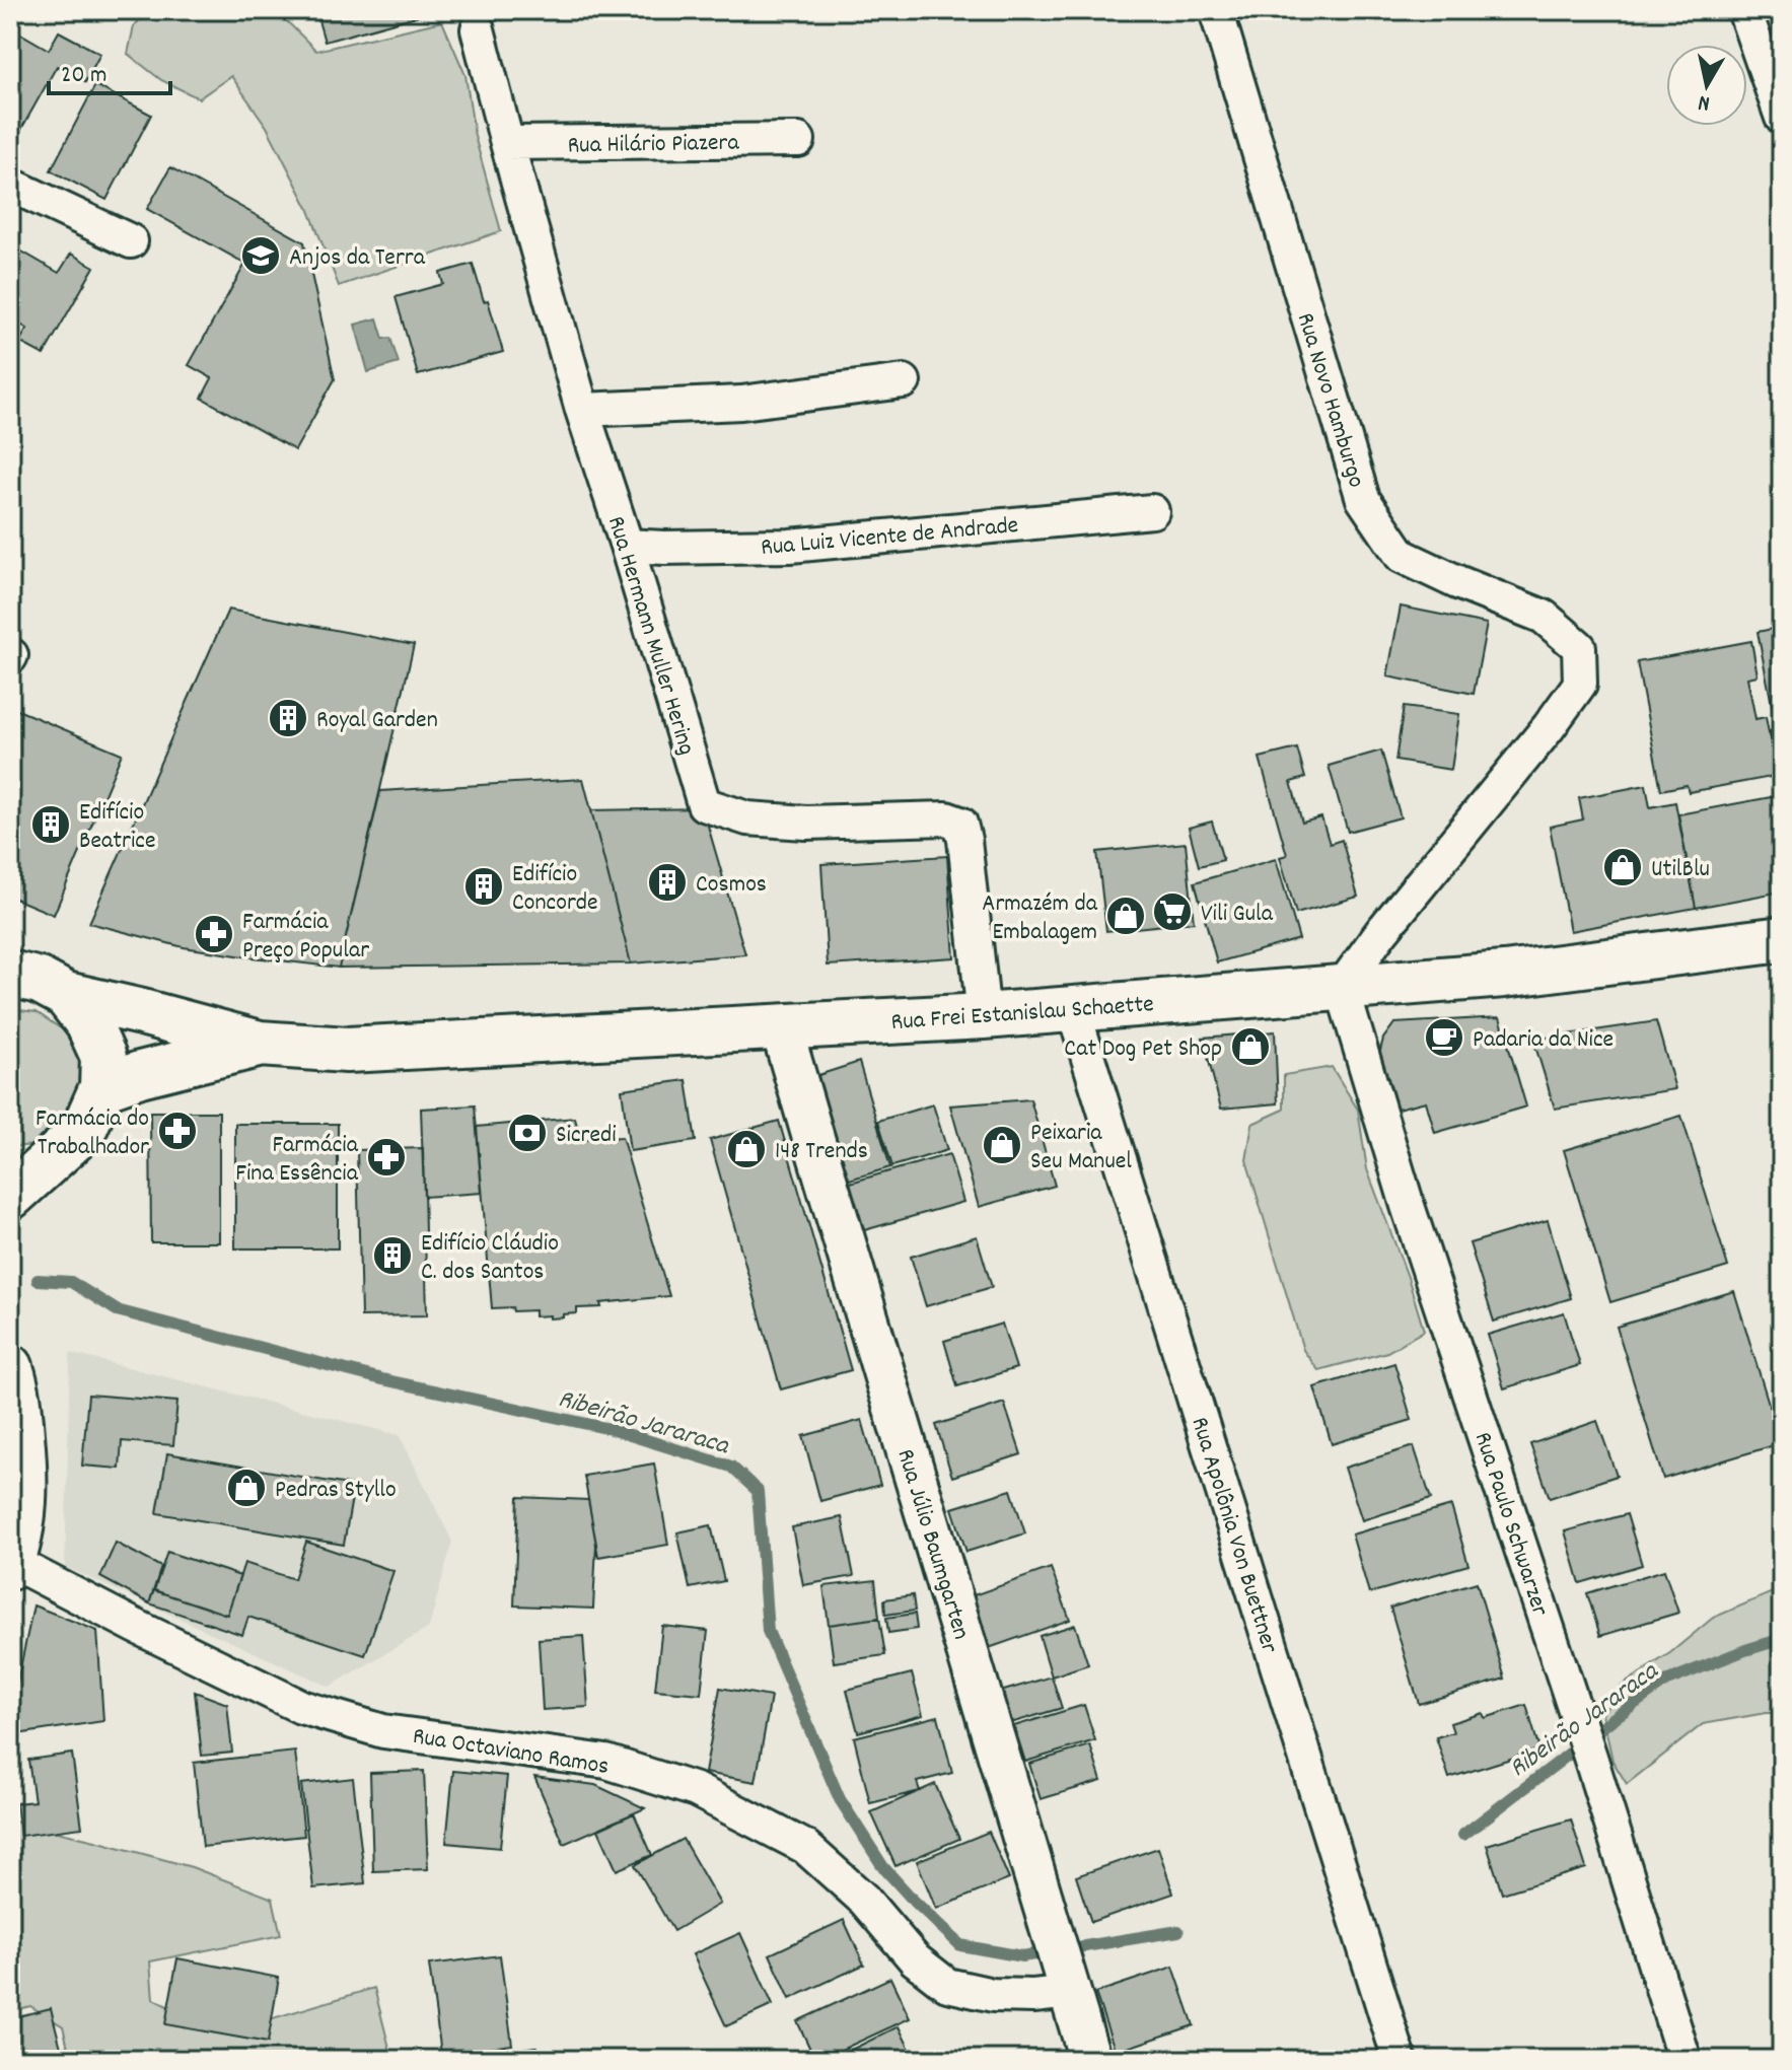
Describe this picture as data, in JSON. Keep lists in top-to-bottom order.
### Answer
{
  "streets": {
    "main road": ["Rua Frei Estanislau Schaette"],
    "street": [
      "Rua Hilário Piazera",
      "Rua Novo Hamburgo",
      "Rua Luiz Vicente de Andrade",
      "Rua Hermann Muller Hering",
      "Rua Paulo Schwarzer",
      "Rua Apolônia Von Buettner",
      "Rua Júlio Baumgarten",
      "Rua Octaviano Ramos"
    ]
  },
  "crossings": [
    ["Rua Hilário Piazera", "Rua Hermann Muller Hering"],
    ["Rua Novo Hamburgo", "Rua Frei Estanislau Schaette"],
    ["Rua Novo Hamburgo", "Rua Paulo Schwarzer"],
    ["Rua Luiz Vicente de Andrade", "Rua Hermann Muller Hering"],
    ["Rua Hermann Muller Hering", "Rua Frei Estanislau Schaette"],
    ["Rua Frei Estanislau Schaette", "Rua Paulo Schwarzer"],
    ["Rua Frei Estanislau Schaette", "Rua Apolônia Von Buettner"],
    ["Rua Frei Estanislau Schaette", "Rua Júlio Baumgarten"],
    ["Rua Júlio Baumgarten", "Rua Octaviano Ramos"]
  ],
  "water": ["Ribeirão Jararaca"],
  "places": {
    "school or university": ["Anjos da Terra"],
    "building": [
      "Royal Garden",
      "Edifício Beatrice",
      "Cosmos",
      "Edifício Concorde",
      "Edifício Cláudio C. dos Santos"
    ],
    "shop": [
      "UtilBlu",
      "Armazém da Embalagem",
      "Cat Dog Pet Shop",
      "Peixaria Seu Manuel",
      "148 Trends",
      "Pedras Styllo"
    ],
    "supermarket": ["Vili Gula"],
    "pharmacy": ["Farmácia Preço Popular", "Farmácia do Trabalhador", "Farmácia Fina Essência"],
    "cafe": ["Padaria da Nice"],
    "bank": ["Sicredi"]
  },
  "scale_bar": "20 m",
  "north": "bottom"
}
